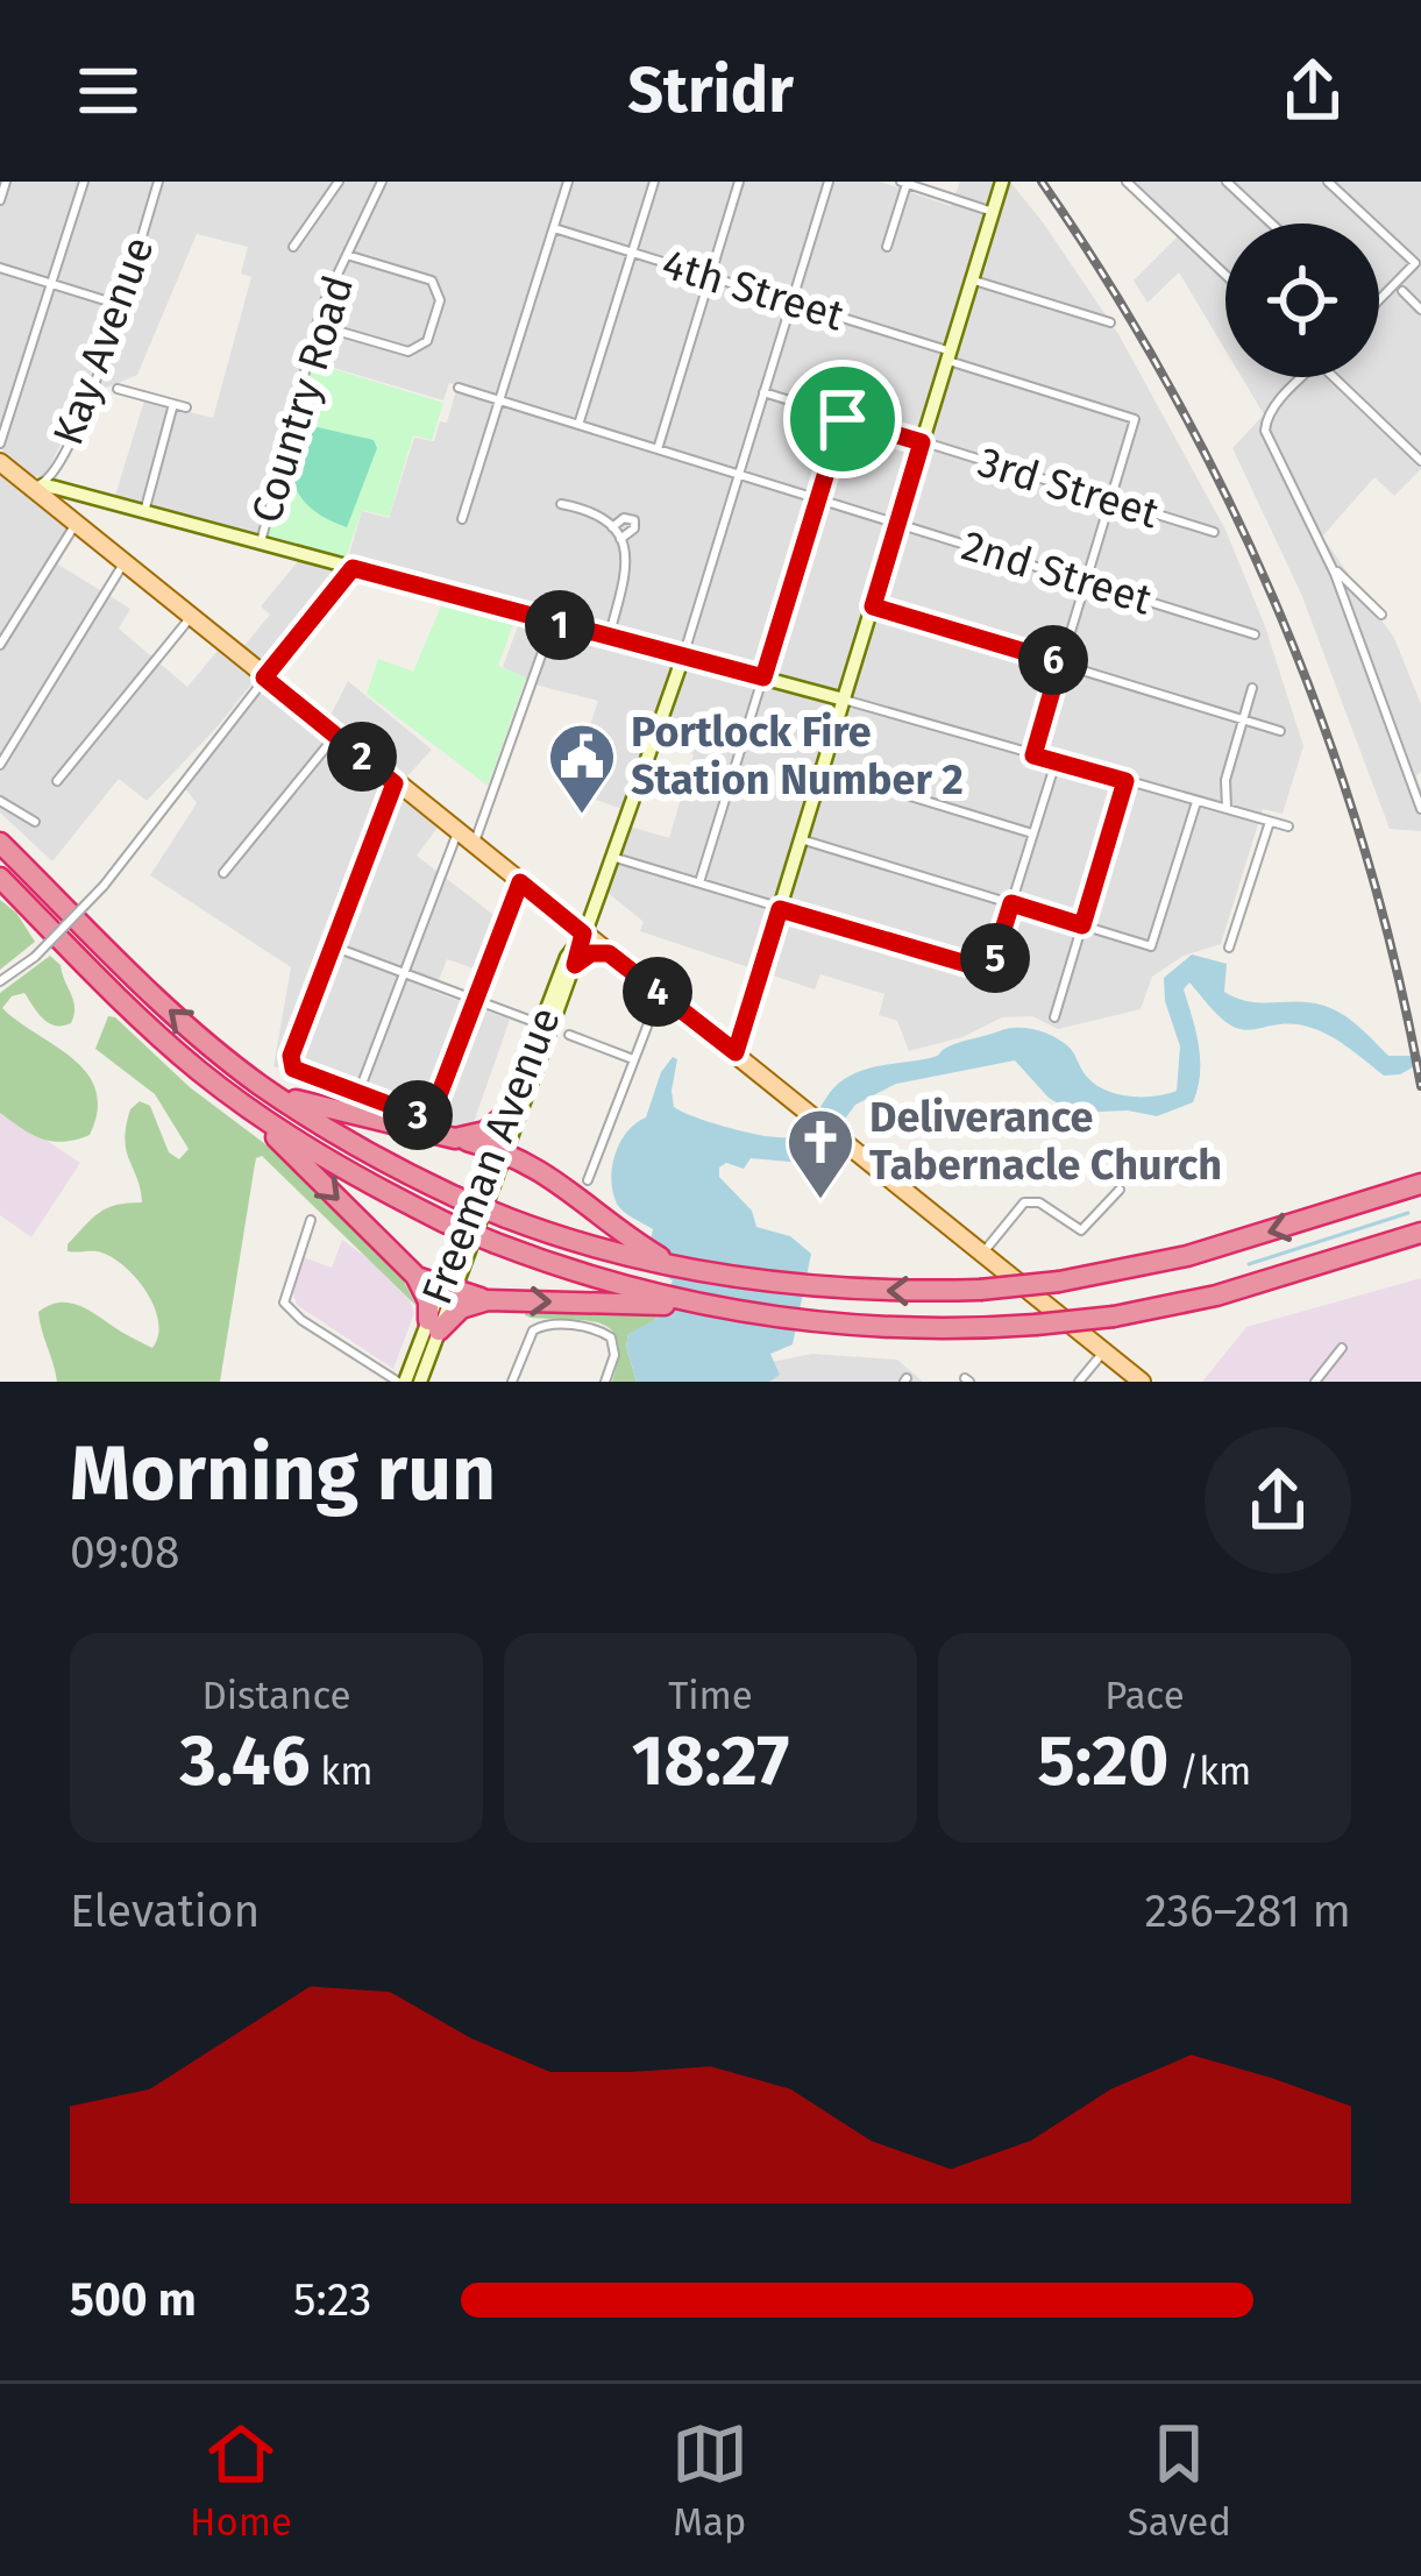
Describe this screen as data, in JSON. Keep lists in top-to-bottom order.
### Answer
{
  "streets": {
    "main road": ["Freeman Avenue"],
    "street": [
      "4th Street",
      "Kay Avenue",
      "Country Road",
      "3rd Street",
      "2nd Street"
    ]
  },
  "crossings": [
    ["4th Street", "3rd Street"],
    ["4th Street", "Freeman Avenue"],
    ["3rd Street", "Freeman Avenue"],
    ["2nd Street", "Freeman Avenue"]
  ],
  "places": {
    "public building": ["Portlock Fire Station Number 2"],
    "church": ["Deliverance Tabernacle Church"]
  },
  "page": {
    "header": "Stridr",
    "pins": [
      "1",
      "6",
      "2",
      "5",
      "4",
      "3"
    ],
    "heading": ["Morning run", "09:08"],
    "stats": [
      ["Distance", "3.46 km"],
      ["Time", "18:27"],
      ["Pace", "5:20 /km"]
    ],
    "chart": ["Elevation", "236–281 m"],
    "list": [
      {
        "name": "500 m",
        "note": "5:23"
      }
    ],
    "tabs": ["Home", "Map", "Saved"]
  }
}
